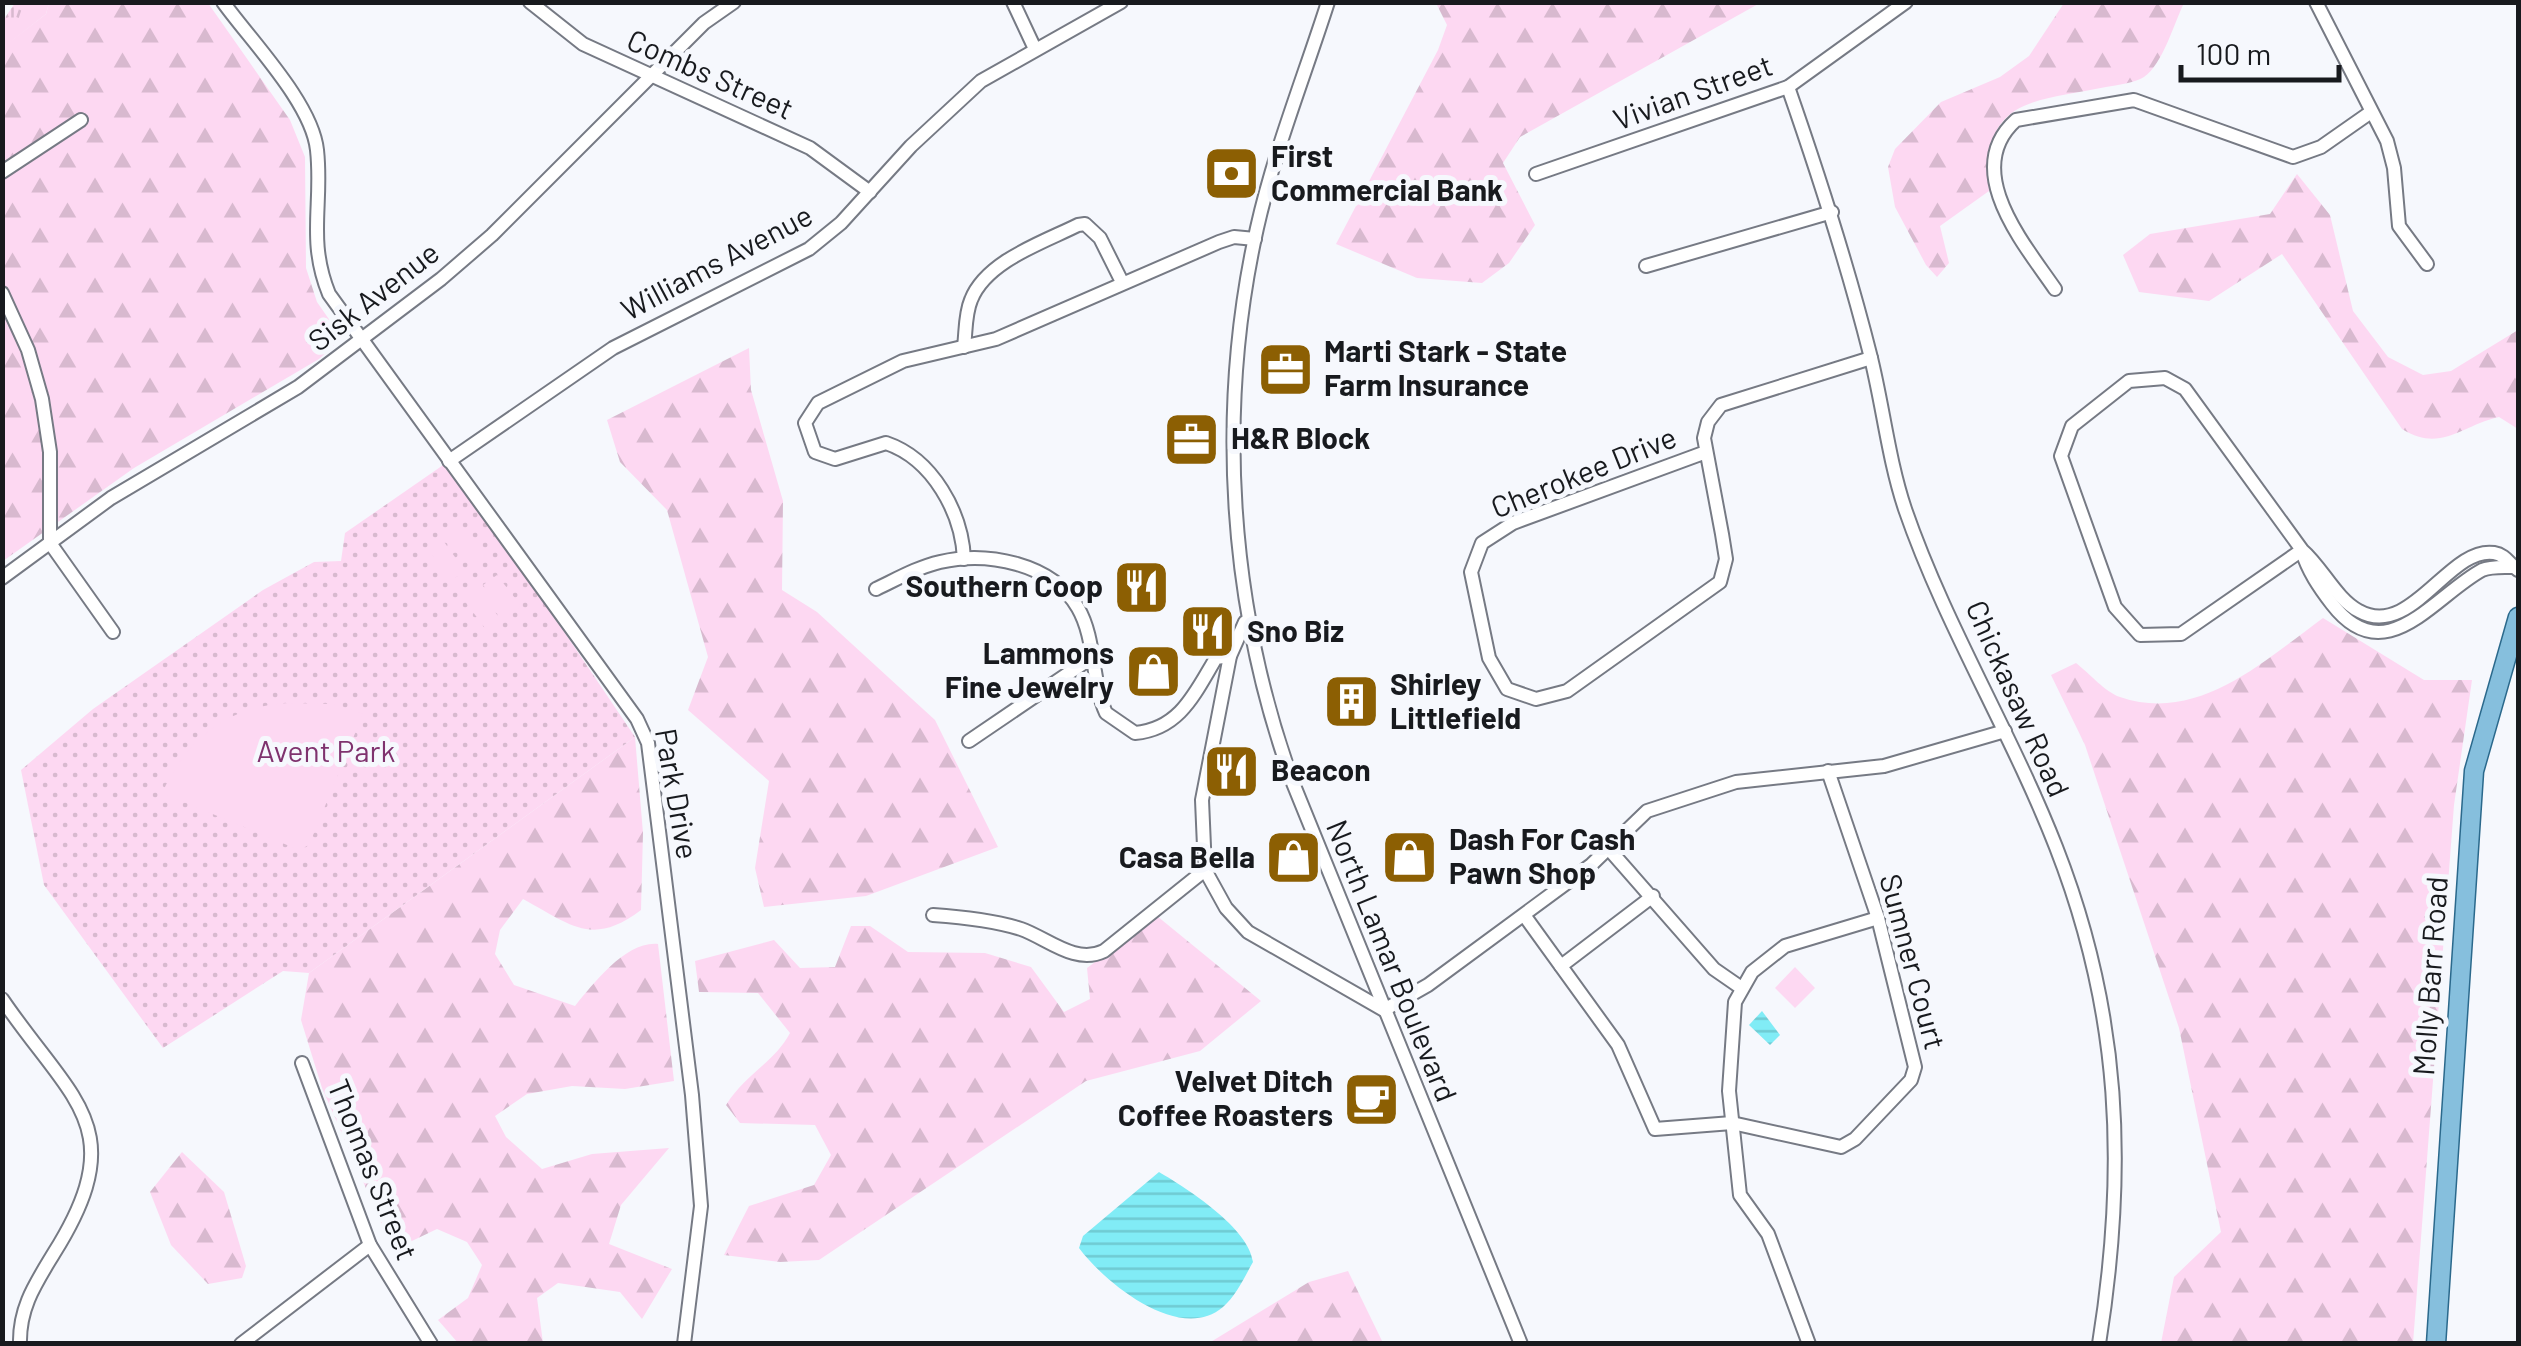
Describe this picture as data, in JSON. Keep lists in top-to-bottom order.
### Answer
{
  "streets": {
    "main road": ["Molly Barr Road"],
    "street": [
      "Combs Street",
      "Vivian Street",
      "Williams Avenue",
      "Sisk Avenue",
      "Cherokee Drive",
      "Chickasaw Road",
      "Park Drive",
      "North Lamar Boulevard",
      "Sumner Court",
      "Thomas Street"
    ]
  },
  "crossings": [
    ["Combs Street", "Williams Avenue"],
    ["Combs Street", "Sisk Avenue"],
    ["Vivian Street", "Chickasaw Road"],
    ["Williams Avenue", "Park Drive"],
    ["Sisk Avenue", "Park Drive"],
    ["Cherokee Drive", "Chickasaw Road"]
  ],
  "parks": ["Avent Park"],
  "places": {
    "bank": ["First Commercial Bank"],
    "office": ["Marti Stark - State Farm Insurance", "H&R Block"],
    "restaurant": ["Southern Coop", "Sno Biz", "Beacon"],
    "shop": ["Lammons Fine Jewelry", "Dash For Cash Pawn Shop", "Casa Bella"],
    "building": ["Shirley Littlefield"],
    "cafe": ["Velvet Ditch Coffee Roasters"]
  },
  "scale_bar": "100 m"
}
